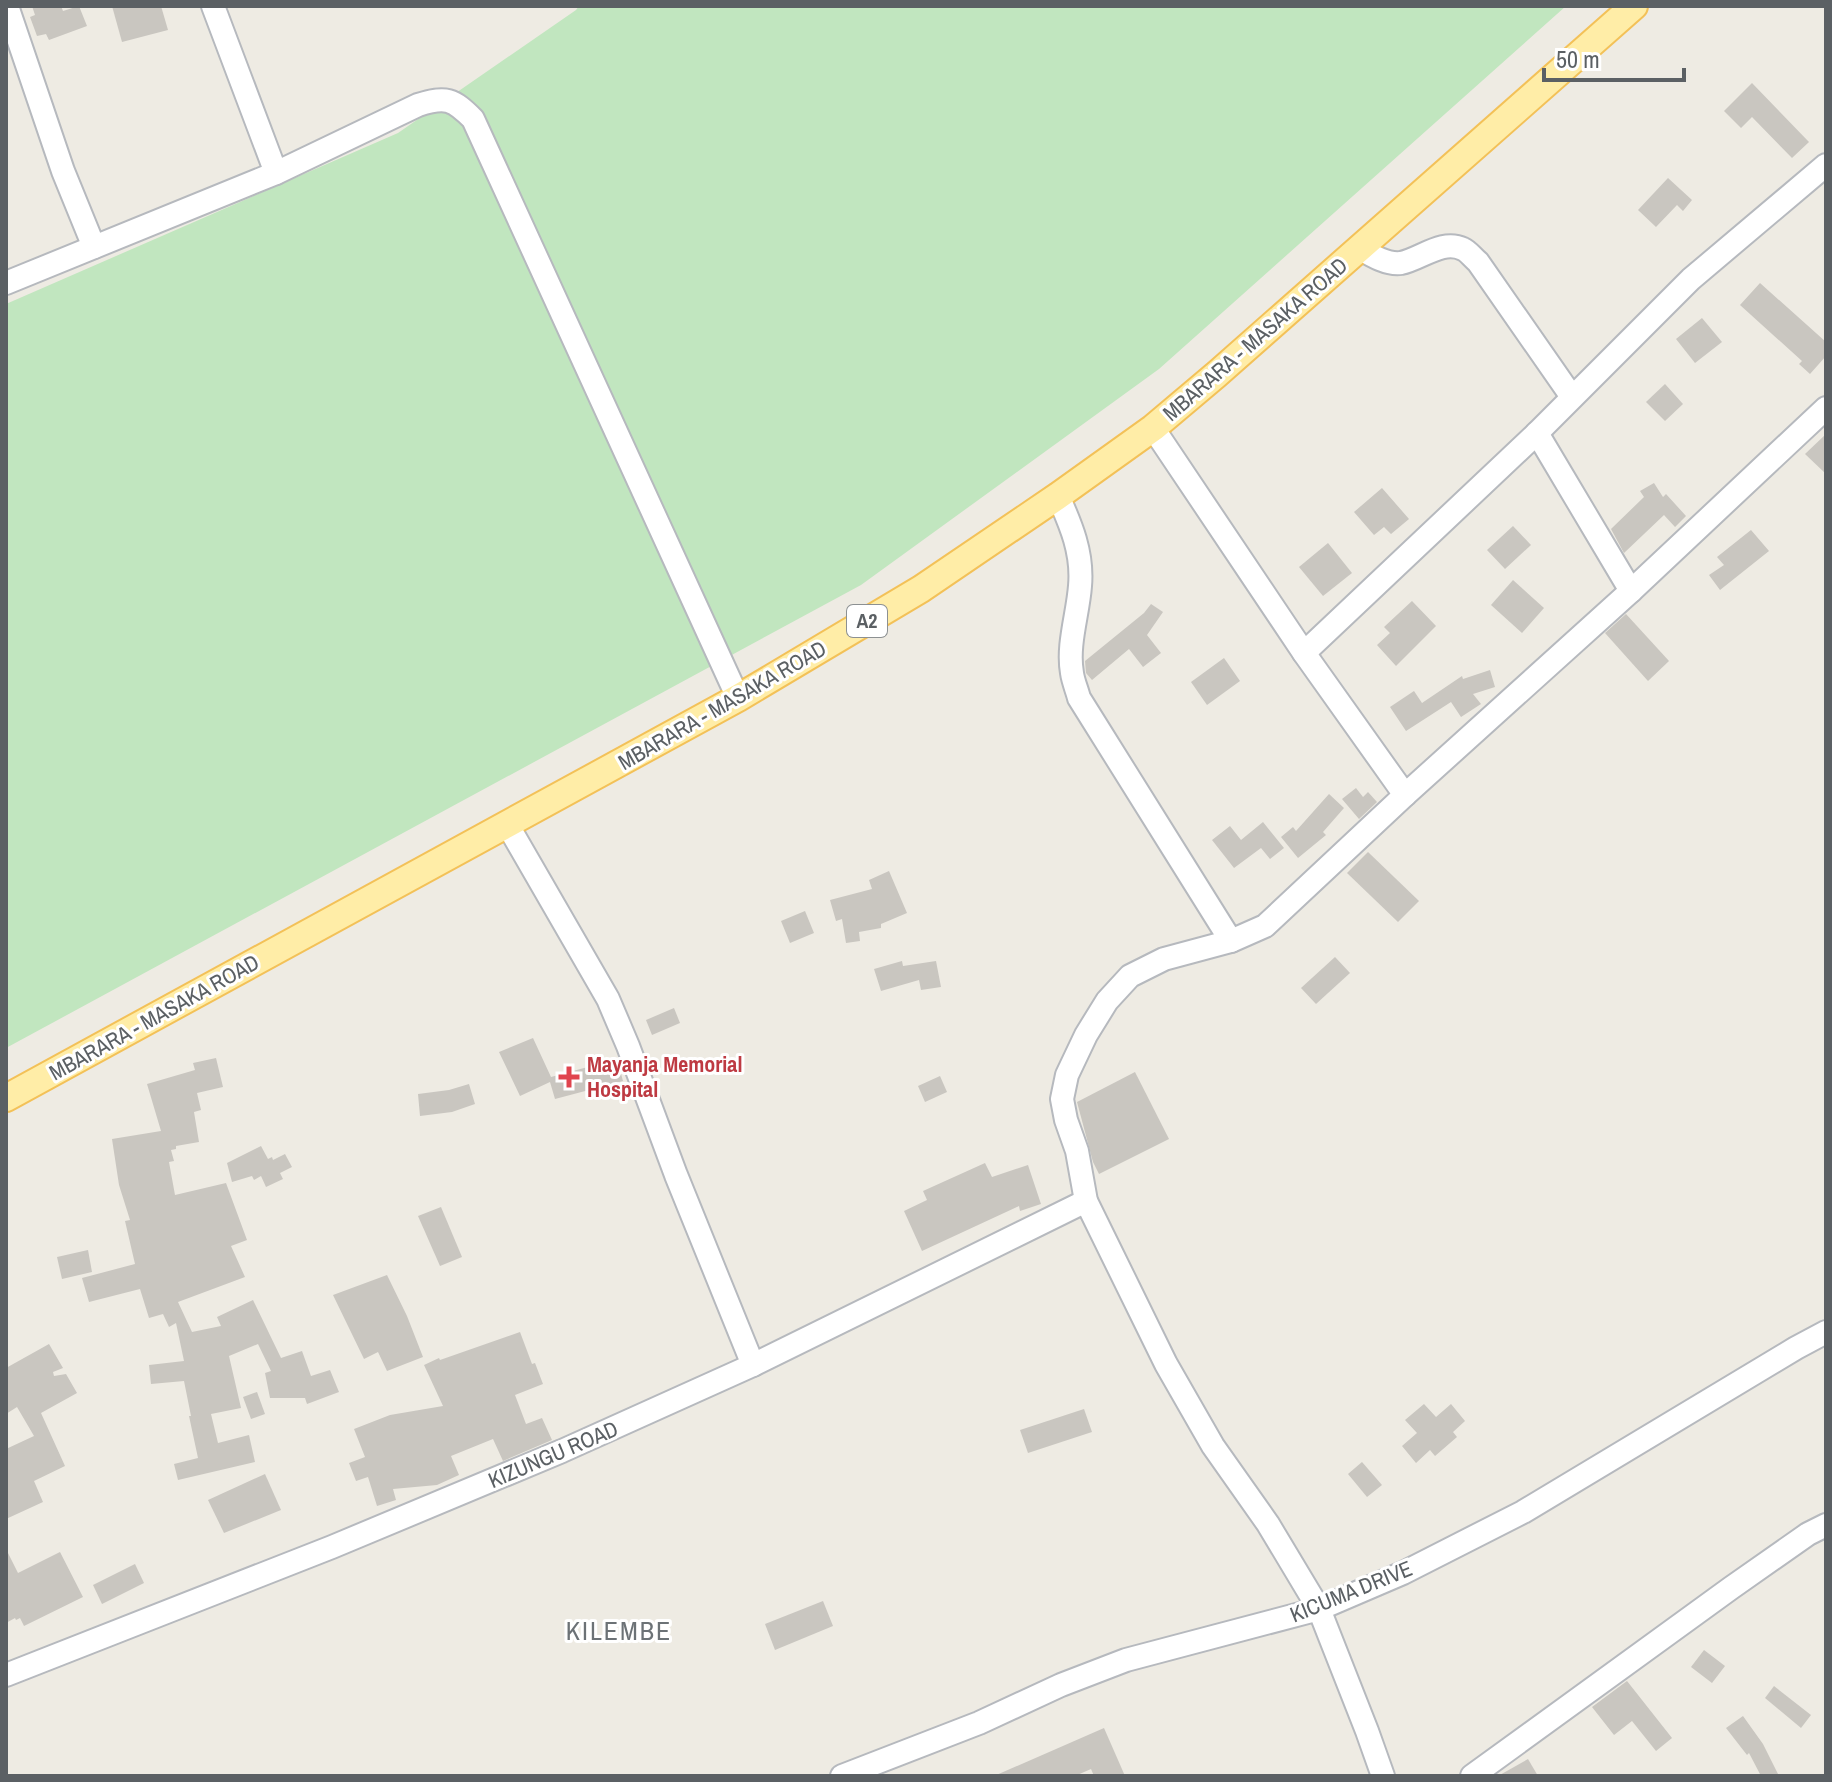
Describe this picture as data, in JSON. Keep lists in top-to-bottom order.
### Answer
{
  "streets": {
    "main road": ["MBARARA - MASAKA ROAD", "A2"],
    "street": ["KIZUNGU ROAD", "KICUMA DRIVE"]
  },
  "districts": ["KILEMBE"],
  "places": {
    "health": ["Mayanja Memorial Hospital"]
  },
  "scale_bar": "50 m"
}
